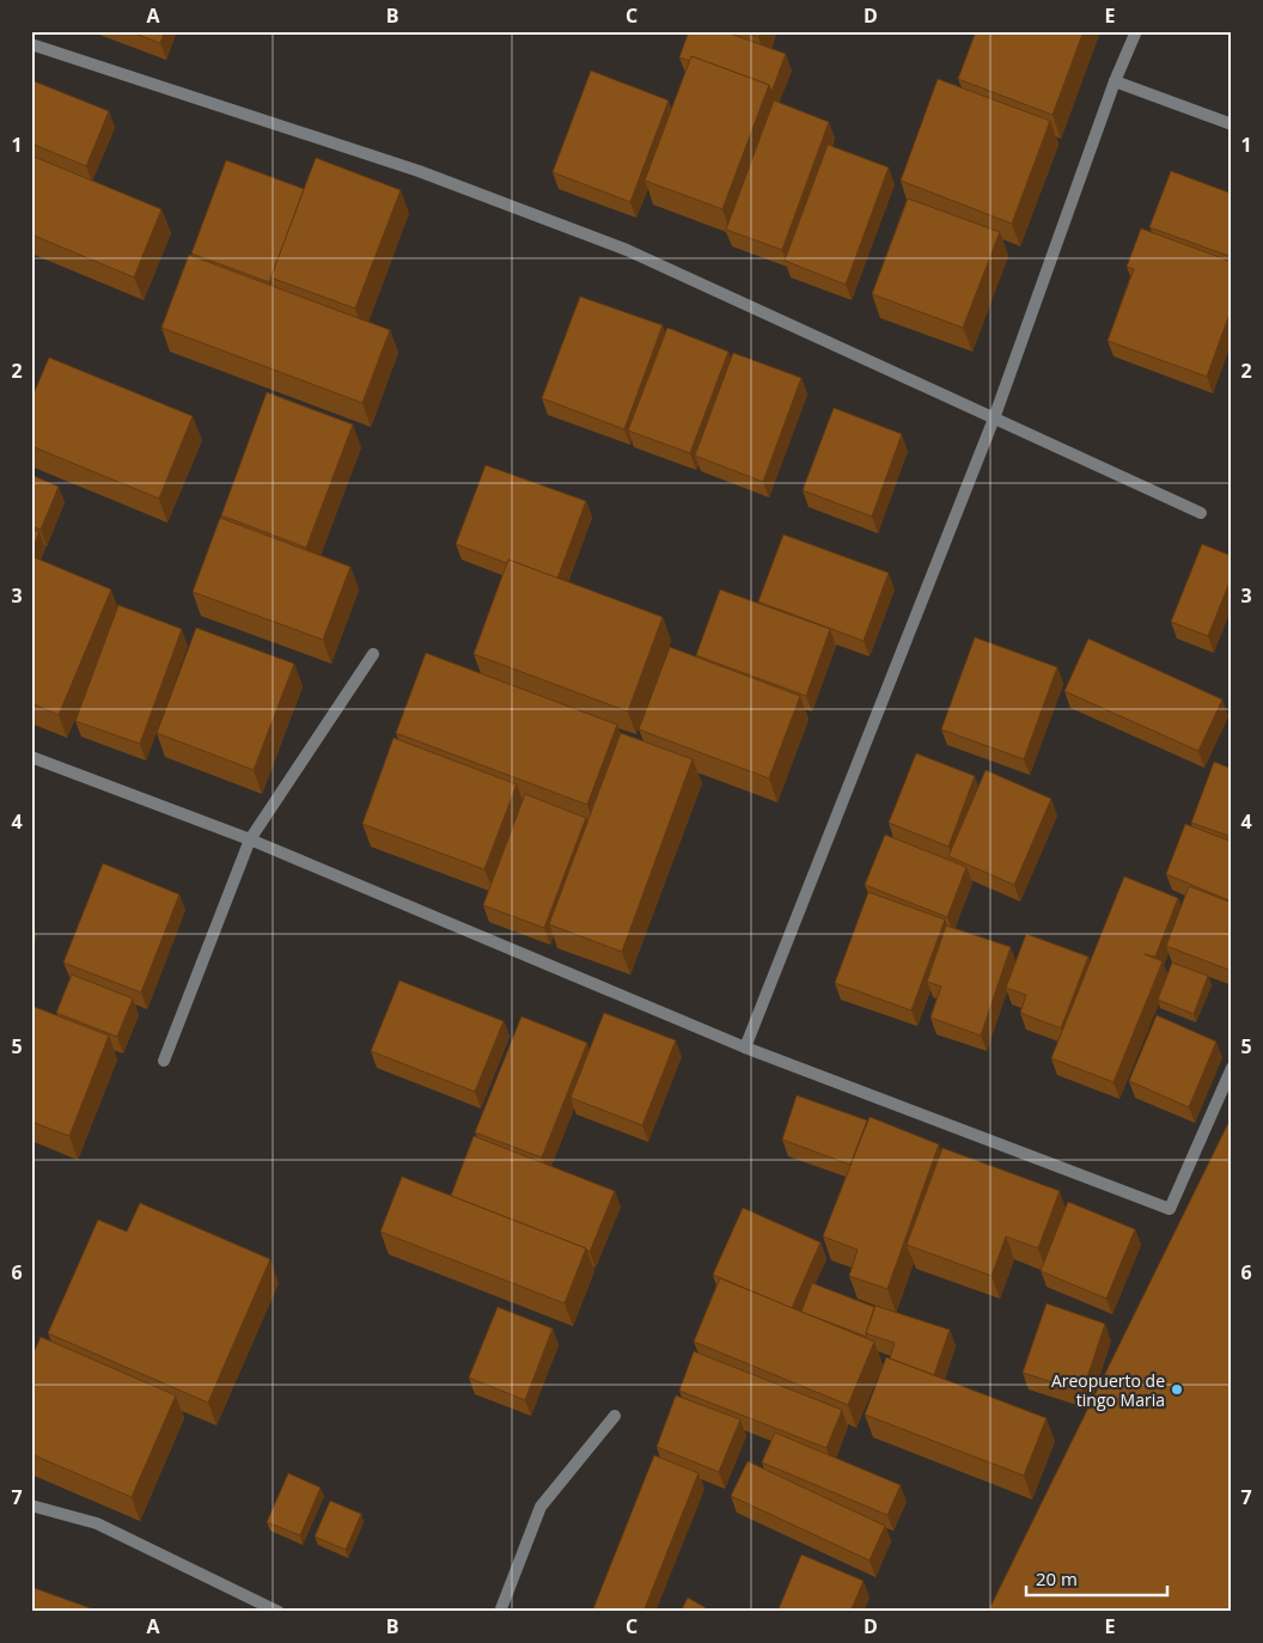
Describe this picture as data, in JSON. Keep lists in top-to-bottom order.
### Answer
{
  "places": ["Areopuerto de tingo Maria"],
  "scale_bar": "20 m",
  "grid": {
    "columns": [
      "A",
      "B",
      "C",
      "D",
      "E"
    ],
    "rows": [
      "1",
      "2",
      "3",
      "4",
      "5",
      "6",
      "7"
    ]
  }
}
